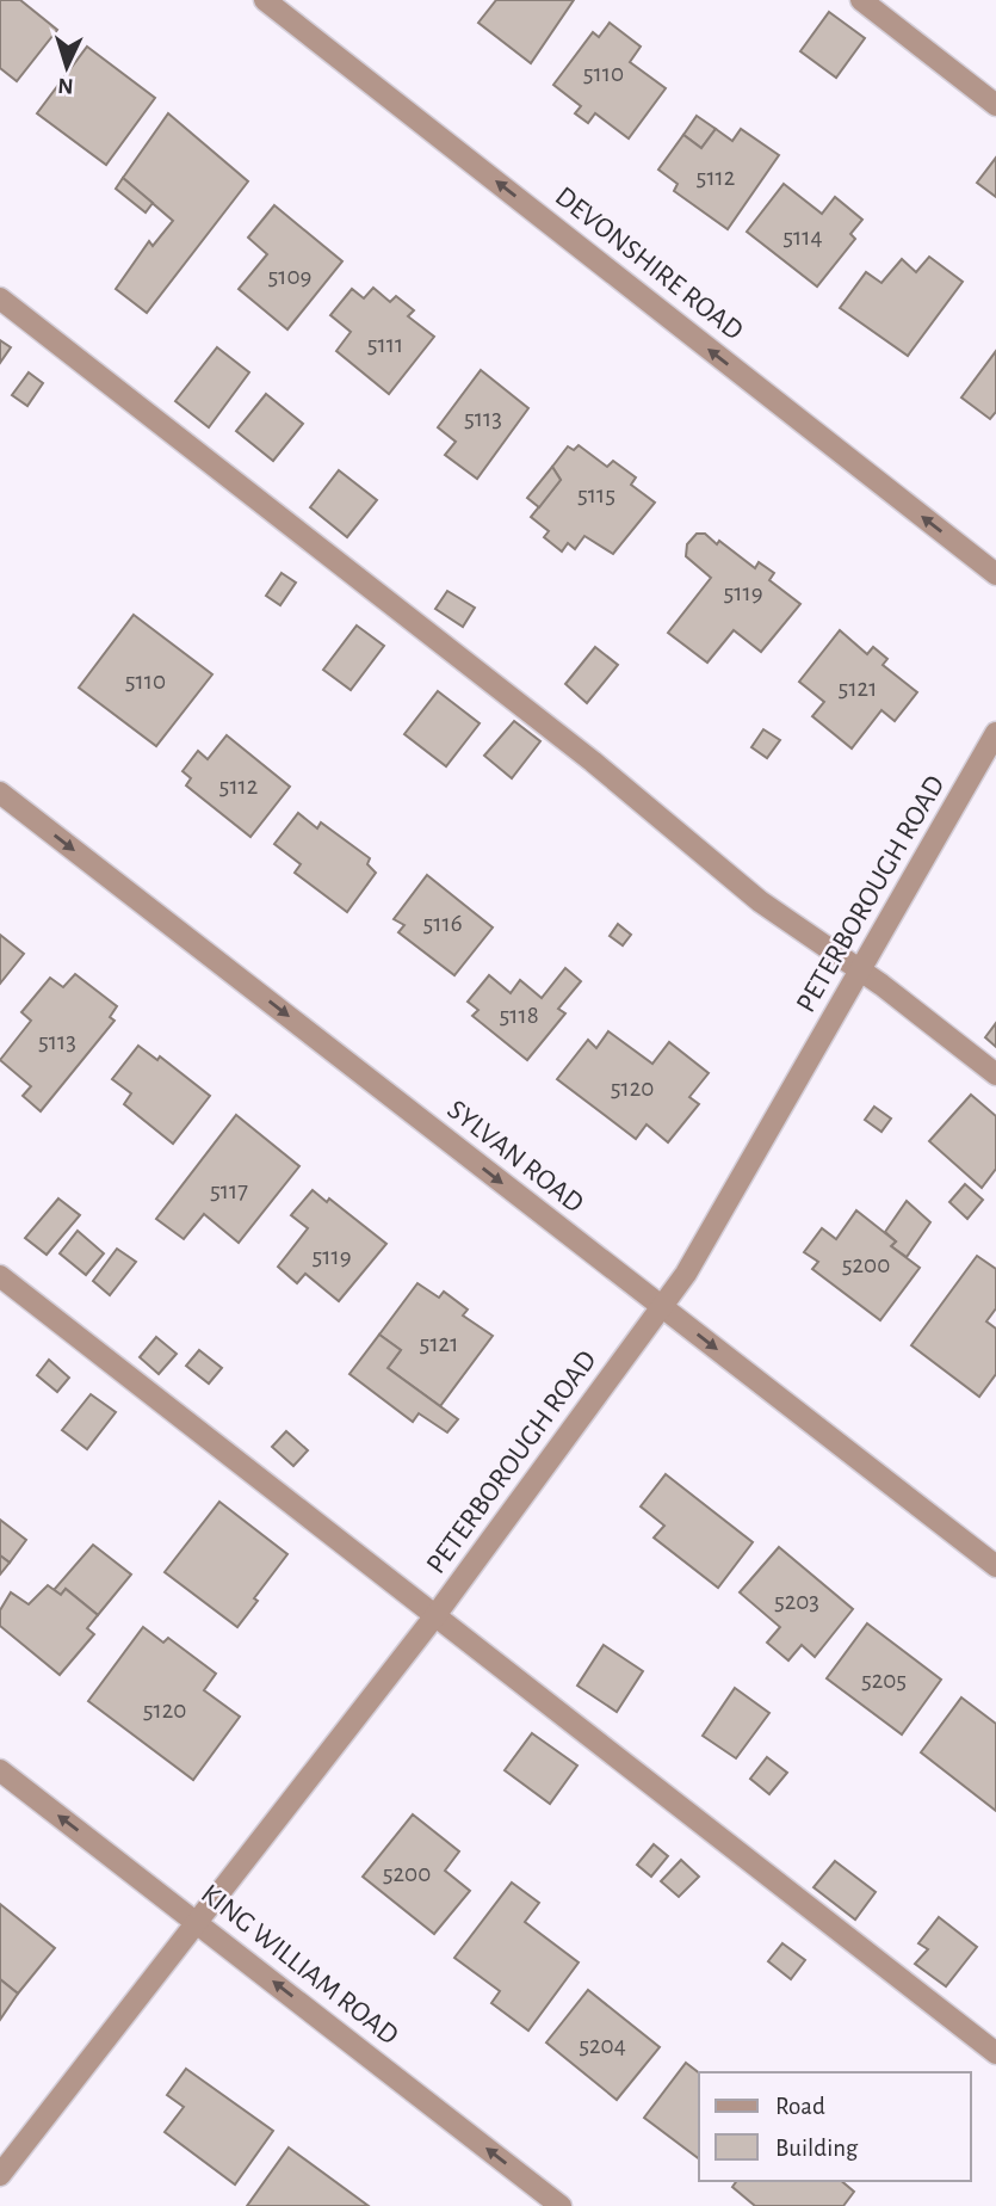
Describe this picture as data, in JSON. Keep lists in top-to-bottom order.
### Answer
{
  "streets": {
    "street": [
      "DEVONSHIRE ROAD",
      "PETERBOROUGH ROAD",
      "SYLVAN ROAD",
      "KING WILLIAM ROAD"
    ]
  },
  "crossings": [
    ["PETERBOROUGH ROAD", "SYLVAN ROAD"],
    ["PETERBOROUGH ROAD", "KING WILLIAM ROAD"]
  ],
  "one_way": ["DEVONSHIRE ROAD", "SYLVAN ROAD", "KING WILLIAM ROAD"],
  "house_numbers": [
    "5110",
    "5112",
    "5114",
    "5109",
    "5111",
    "5113",
    "5115",
    "5119",
    "5110",
    "5121",
    "5112",
    "5116",
    "5118",
    "5113",
    "5120",
    "5117",
    "5119",
    "5200",
    "5121",
    "5203",
    "5205",
    "5120",
    "5200",
    "5204"
  ],
  "legend": ["Road", "Building"],
  "north": "bottom"
}
